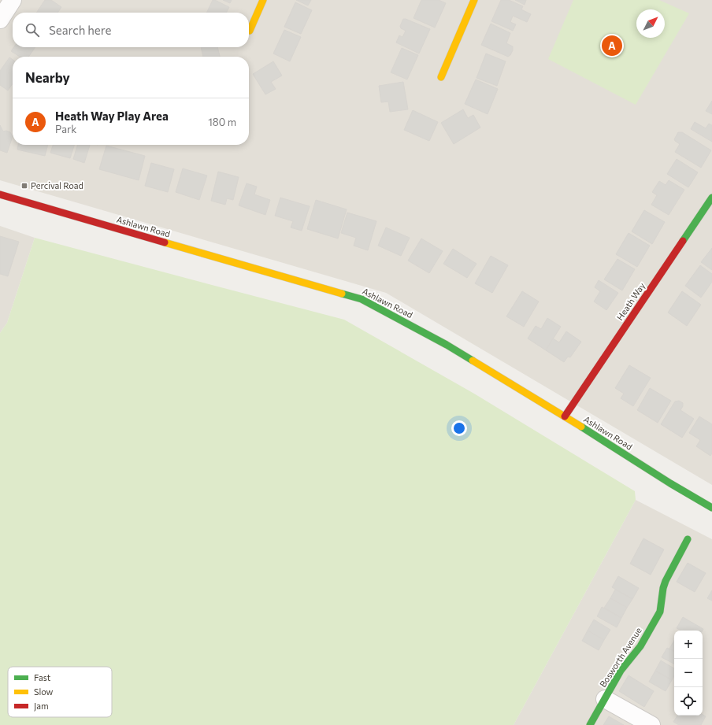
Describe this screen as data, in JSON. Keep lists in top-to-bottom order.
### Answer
{
  "streets": {
    "main road": ["Ashlawn Road", "Heath Way", "Bosworth Avenue"]
  },
  "crossings": [
    ["Ashlawn Road", "Heath Way"]
  ],
  "places": {
    "transit": ["Percival Road"]
  },
  "legend": ["Fast", "Slow", "Jam"],
  "north": "top right",
  "page": {
    "search": "Search here",
    "pins": "A",
    "heading": "Nearby",
    "list": [
      {
        "mark": "A",
        "name": "Heath Way Play Area",
        "note": "Park",
        "value": "180 m"
      }
    ],
    "map_buttons": ["+", "−"]
  }
}
